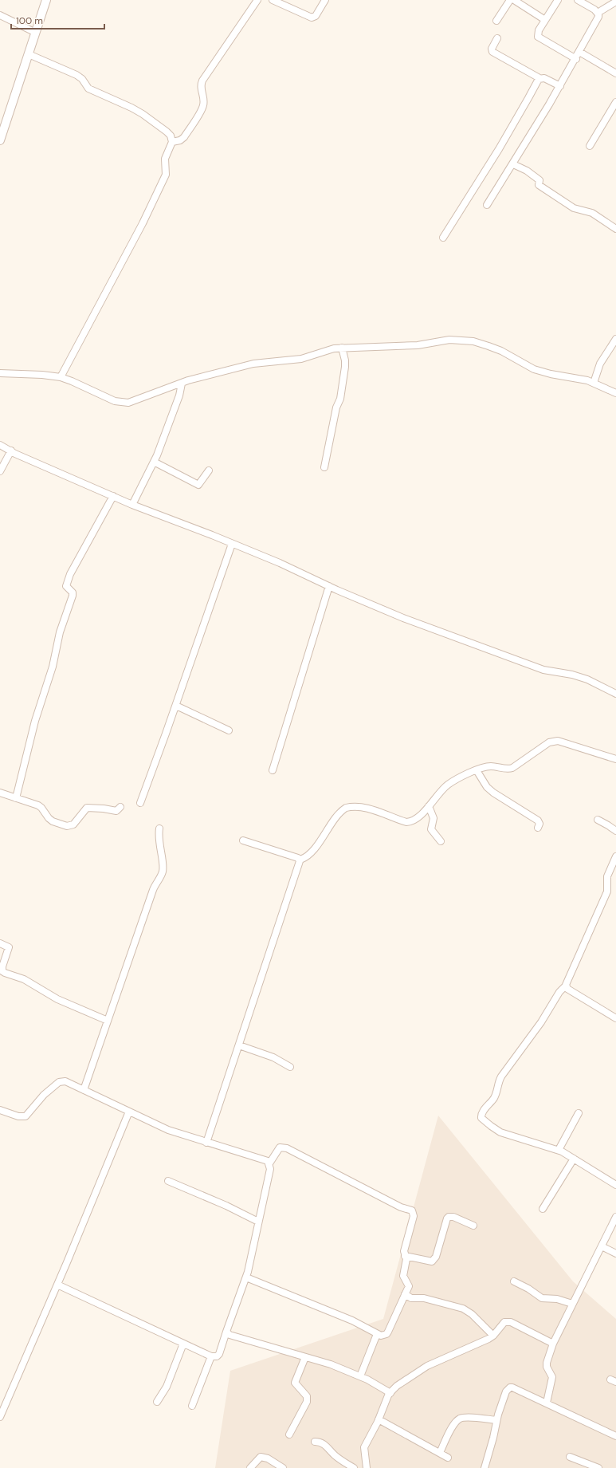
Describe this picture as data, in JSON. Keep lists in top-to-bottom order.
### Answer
{
  "scale_bar": "100 m"
}
